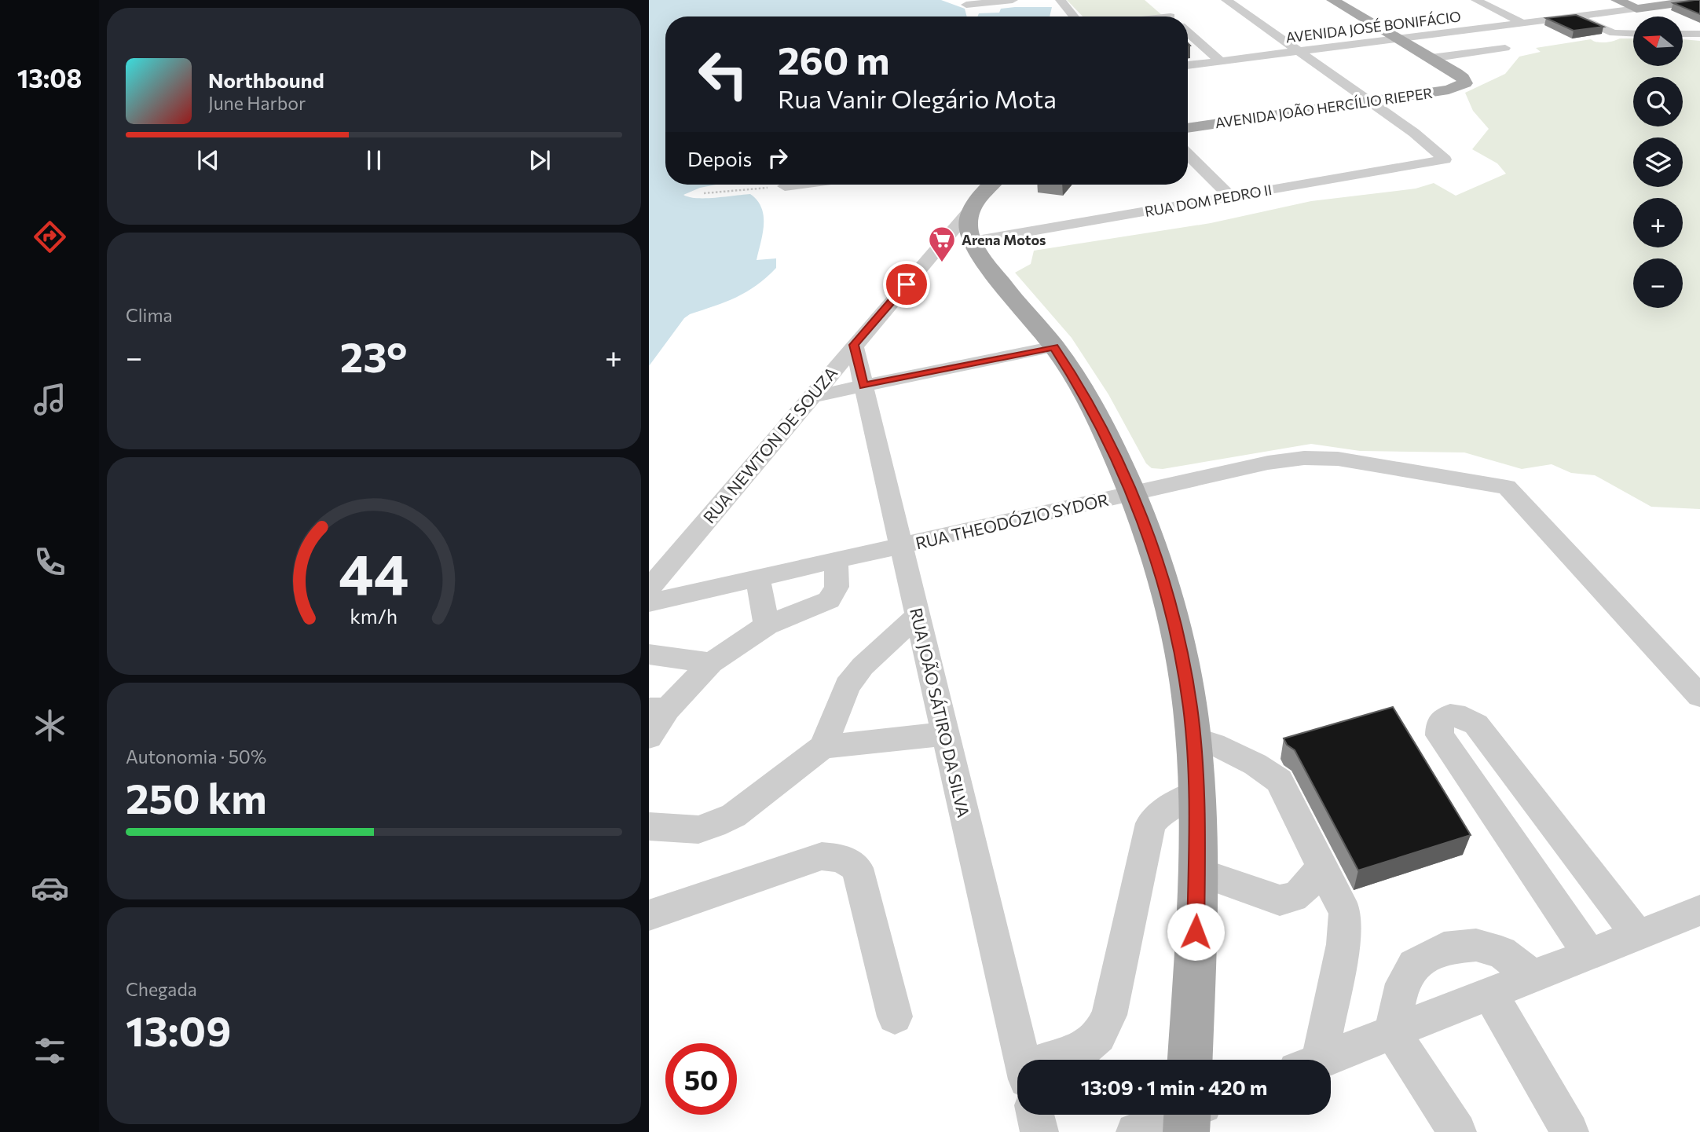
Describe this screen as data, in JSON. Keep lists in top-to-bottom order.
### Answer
{
  "streets": {
    "main road": ["AVENIDA JOSÉ BONIFÁCIO", "AVENIDA JOÃO HERCÍLIO RIEPER", "RUA NEWTON DE SOUZA"],
    "street": ["RUA DOM PEDRO II", "RUA THEODÓZIO SYDOR", "RUA JOÃO SÁTIRO DA SILVA"]
  },
  "crossings": [
    ["AVENIDA JOÃO HERCÍLIO RIEPER", "RUA DOM PEDRO II"],
    ["RUA NEWTON DE SOUZA", "RUA JOÃO SÁTIRO DA SILVA"],
    ["RUA THEODÓZIO SYDOR", "RUA JOÃO SÁTIRO DA SILVA"]
  ],
  "places": {
    "supermarket": ["Arena Motos"]
  },
  "north": "left",
  "page": {
    "tabs": "13:08",
    "map_buttons": ["+", "−"],
    "turn": ["260 m", "Rua Vanir Olegário Mota"],
    "song": ["Northbound", "June Harbor"],
    "then": "Depois",
    "tile": [
      "Clima",
      ["Autonomia · 50%", "250 km"],
      ["Chegada", "13:09"]
    ],
    "heat": ["−", "23°", "+"],
    "limit": "50",
    "trip": "13:09 · 1 min · 420 m",
    "gauge": ["44", "km/h"]
  }
}
